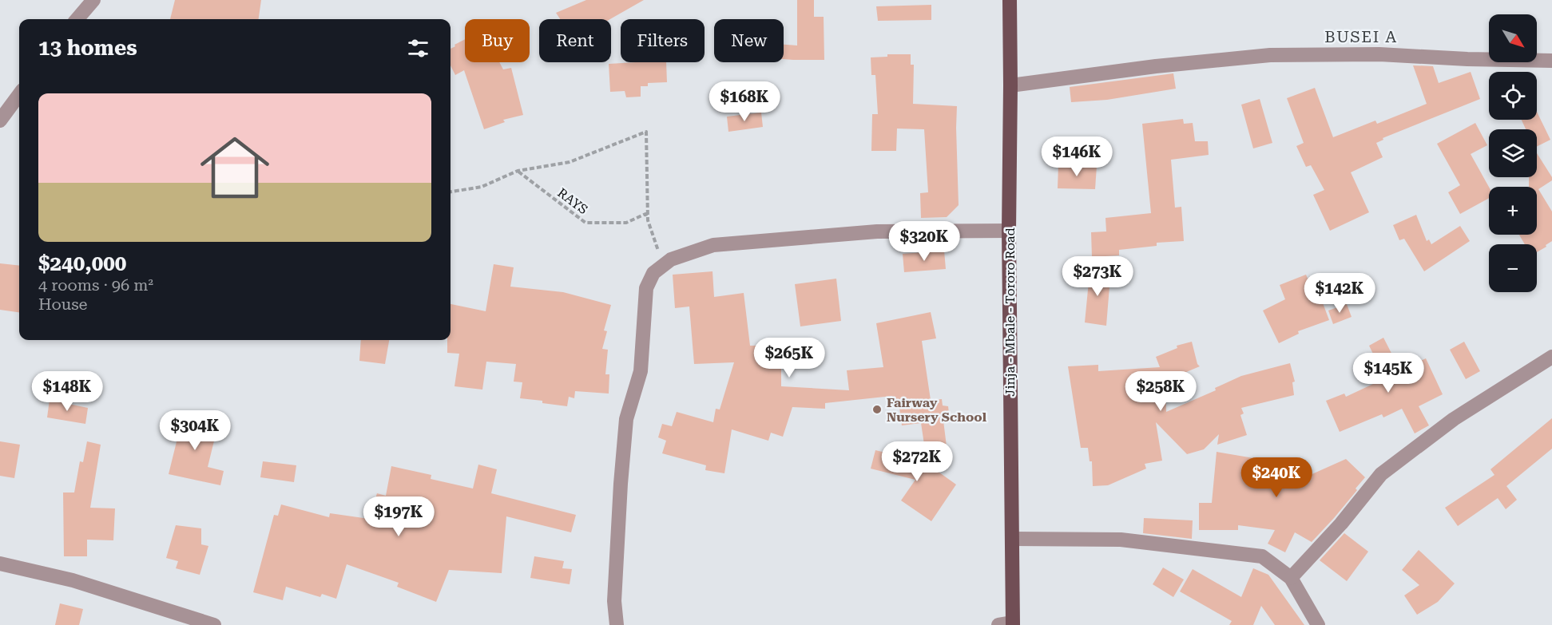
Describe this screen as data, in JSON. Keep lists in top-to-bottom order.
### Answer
{
  "streets": {
    "main road": ["Jinja - Mbale - Tororo Road"],
    "path": ["RAYS"]
  },
  "districts": ["BUSEI A"],
  "places": ["Fairway Nursery School"],
  "north": "bottom right",
  "page": {
    "map_buttons": ["+", "−"],
    "chip": [
      "Buy",
      "Rent",
      "Filters",
      "New"
    ],
    "heading": "13 homes",
    "list": [
      {
        "name": "$240,000",
        "note": "4 rooms · 96 m² · House"
      }
    ],
    "price": [
      "$168K",
      "$146K",
      "$320K",
      "$273K",
      "$142K",
      "$265K",
      "$145K",
      "$148K",
      "$258K",
      "$304K",
      "$272K",
      "$240K",
      "$197K"
    ]
  }
}
